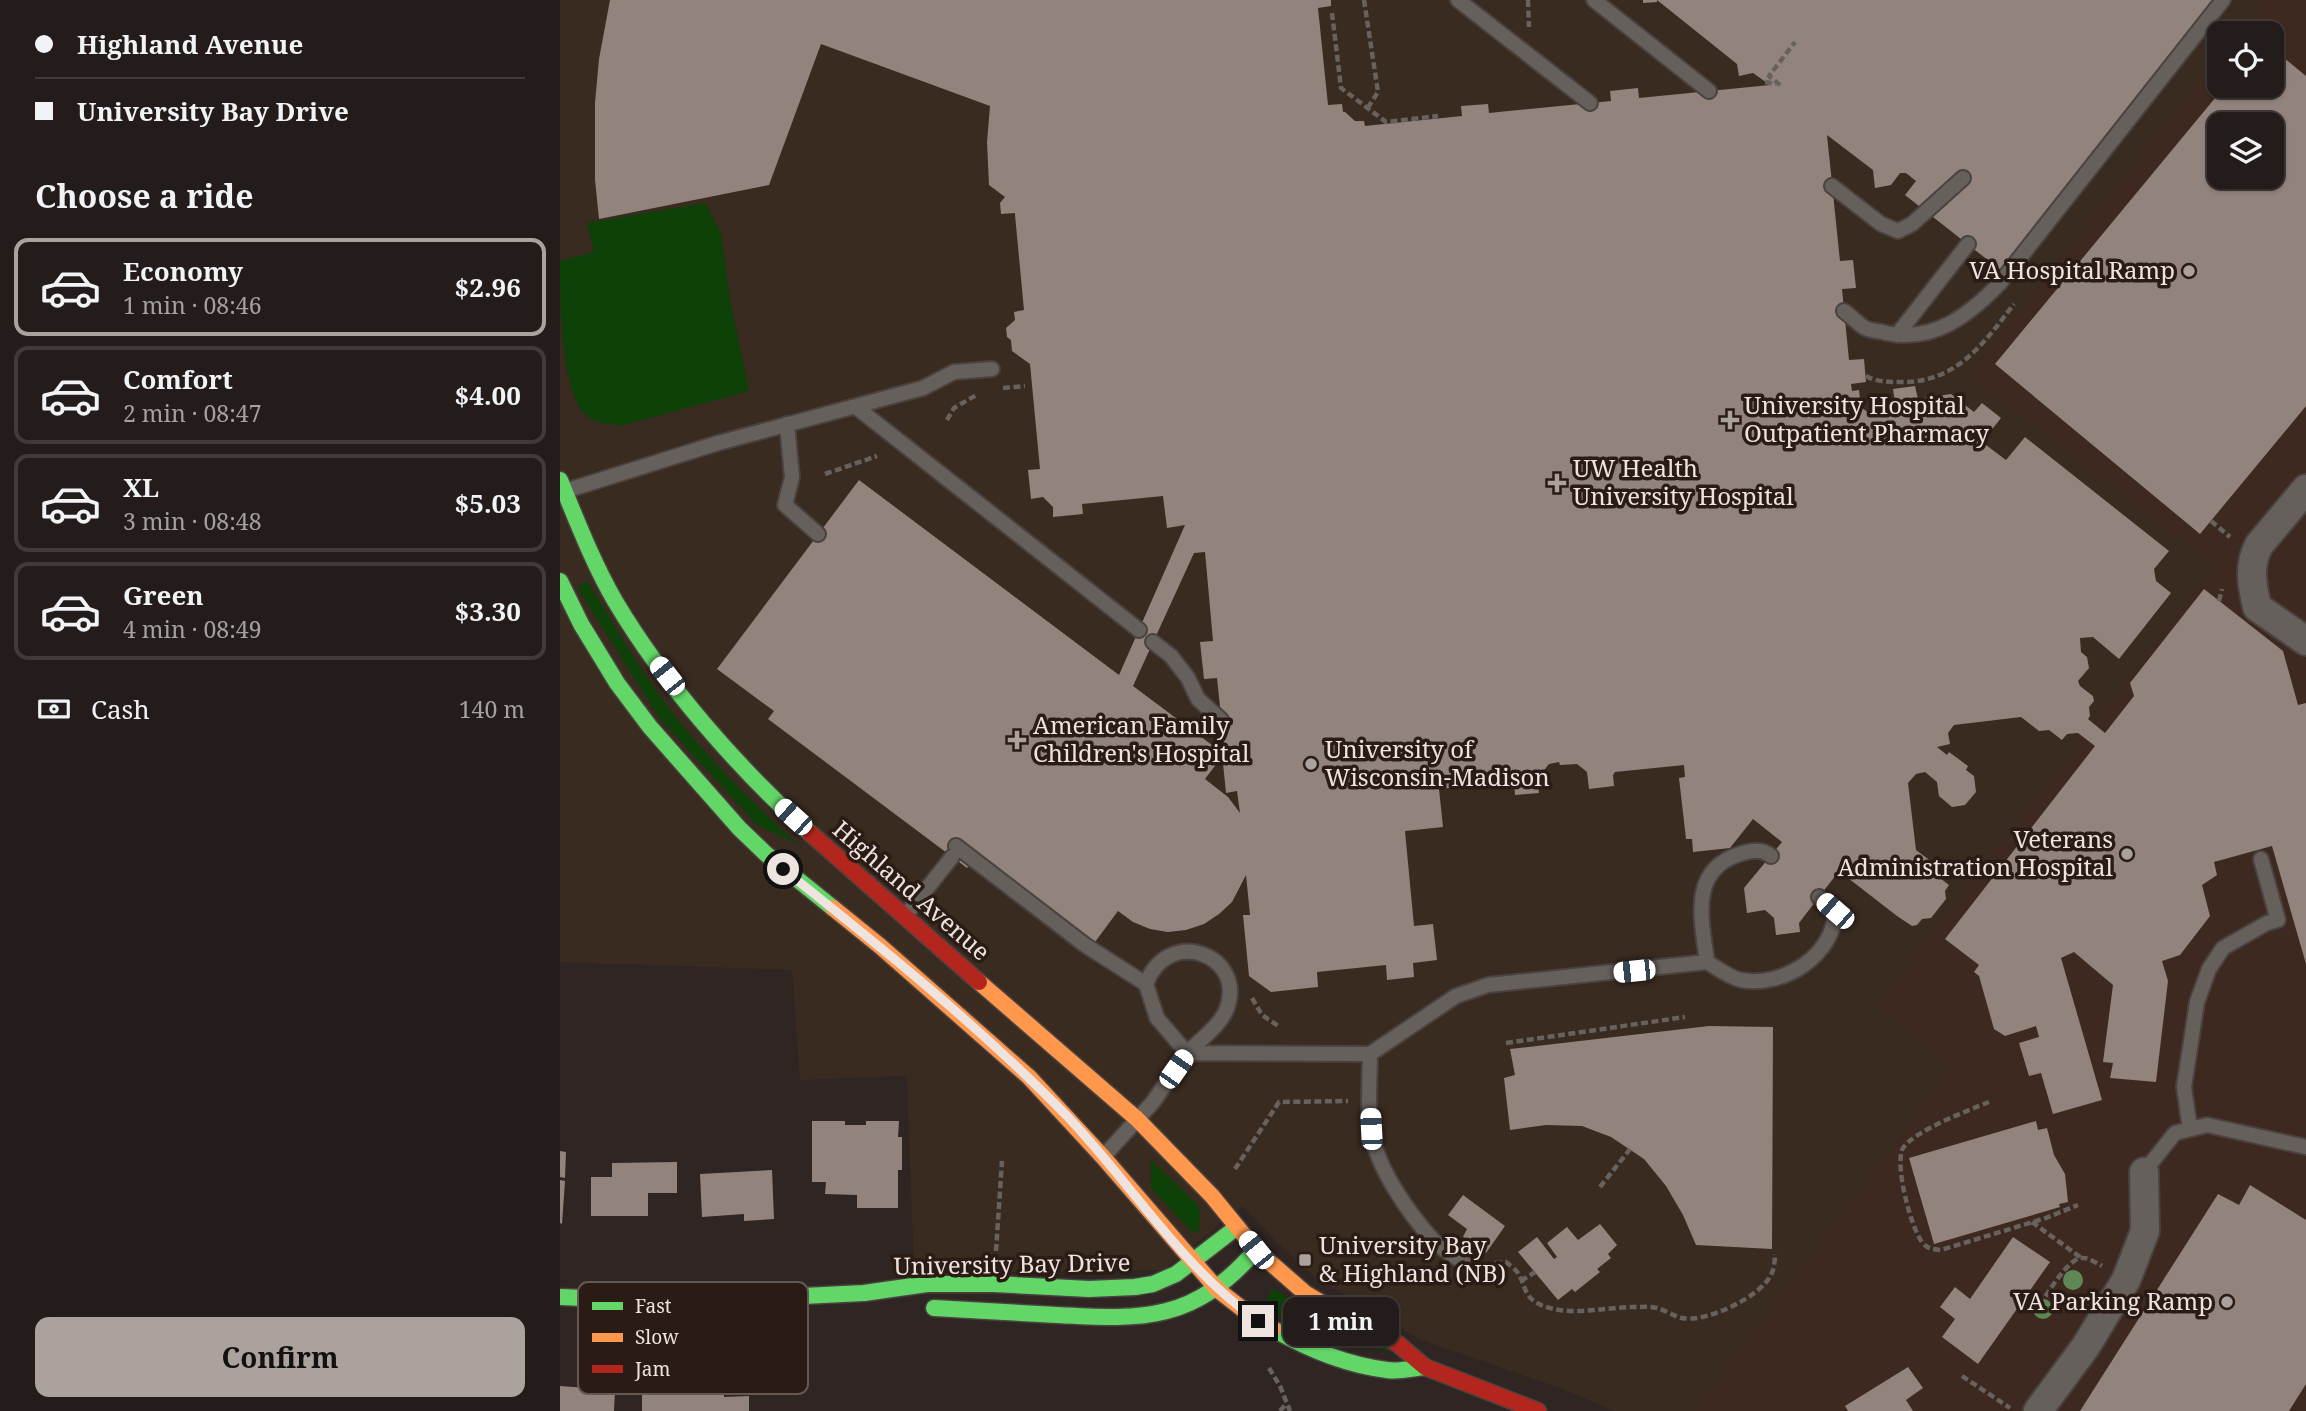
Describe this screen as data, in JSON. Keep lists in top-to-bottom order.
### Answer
{
  "streets": {
    "street": ["Highland Avenue", "University Bay Drive"]
  },
  "crossings": [
    ["Highland Avenue", "University Bay Drive"]
  ],
  "places": {
    "other": [
      "VA Hospital Ramp",
      "University of Wisconsin-Madison",
      "Veterans Administration Hospital",
      "VA Parking Ramp"
    ],
    "health": ["University Hospital Outpatient Pharmacy", "UW Health University Hospital", "American Family Children's Hospital"],
    "transit": ["University Bay & Highland (NB)"]
  },
  "legend": ["Fast", "Slow", "Jam"],
  "page": {
    "banner": ["Highland Avenue", "University Bay Drive"],
    "heading": "Choose a ride",
    "list": [
      {
        "name": "Economy",
        "note": "1 min · 08:46",
        "value": "$2.96"
      },
      {
        "name": "Comfort",
        "note": "2 min · 08:47",
        "value": "$4.00"
      },
      {
        "name": "XL",
        "note": "3 min · 08:48",
        "value": "$5.03"
      },
      {
        "name": "Green",
        "note": "4 min · 08:49",
        "value": "$3.30"
      }
    ],
    "pay": ["Cash", "140 m"],
    "bubble": "1 min",
    "buttons": "Confirm"
  }
}
